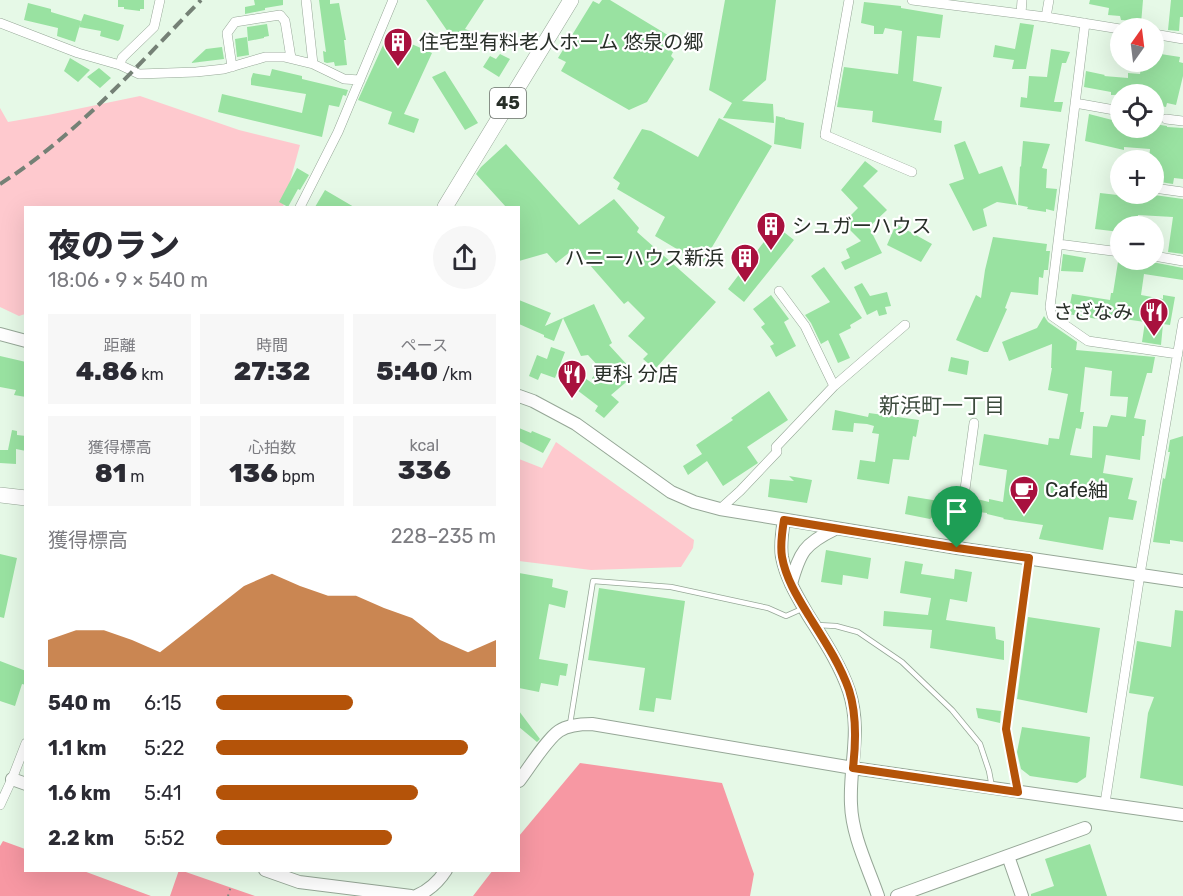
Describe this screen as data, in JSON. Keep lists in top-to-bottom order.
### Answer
{
  "streets": {
    "highway": ["45"]
  },
  "districts": ["新浜町一丁目"],
  "places": {
    "building": ["住宅型有料老人ホーム 悠泉の郷", "シュガーハウス", "ハニーハウス新浜"],
    "restaurant": ["さざなみ", "更科 分店"],
    "cafe": ["Cafe紬"]
  },
  "north": "top",
  "page": {
    "map_buttons": ["+", "−"],
    "heading": ["夜のラン", "18:06 · 9 × 540 m"],
    "stats": [
      ["距離", "4.86 km"],
      ["時間", "27:32"],
      ["ペース", "5:40 /km"],
      ["獲得標高", "81 m"],
      ["心拍数", "136 bpm"],
      ["kcal", "336"]
    ],
    "chart": ["獲得標高", "228–235 m"],
    "list": [
      {
        "name": "540 m",
        "note": "6:15"
      },
      {
        "name": "1.1 km",
        "note": "5:22"
      },
      {
        "name": "1.6 km",
        "note": "5:41"
      },
      {
        "name": "2.2 km",
        "note": "5:52"
      }
    ]
  }
}
